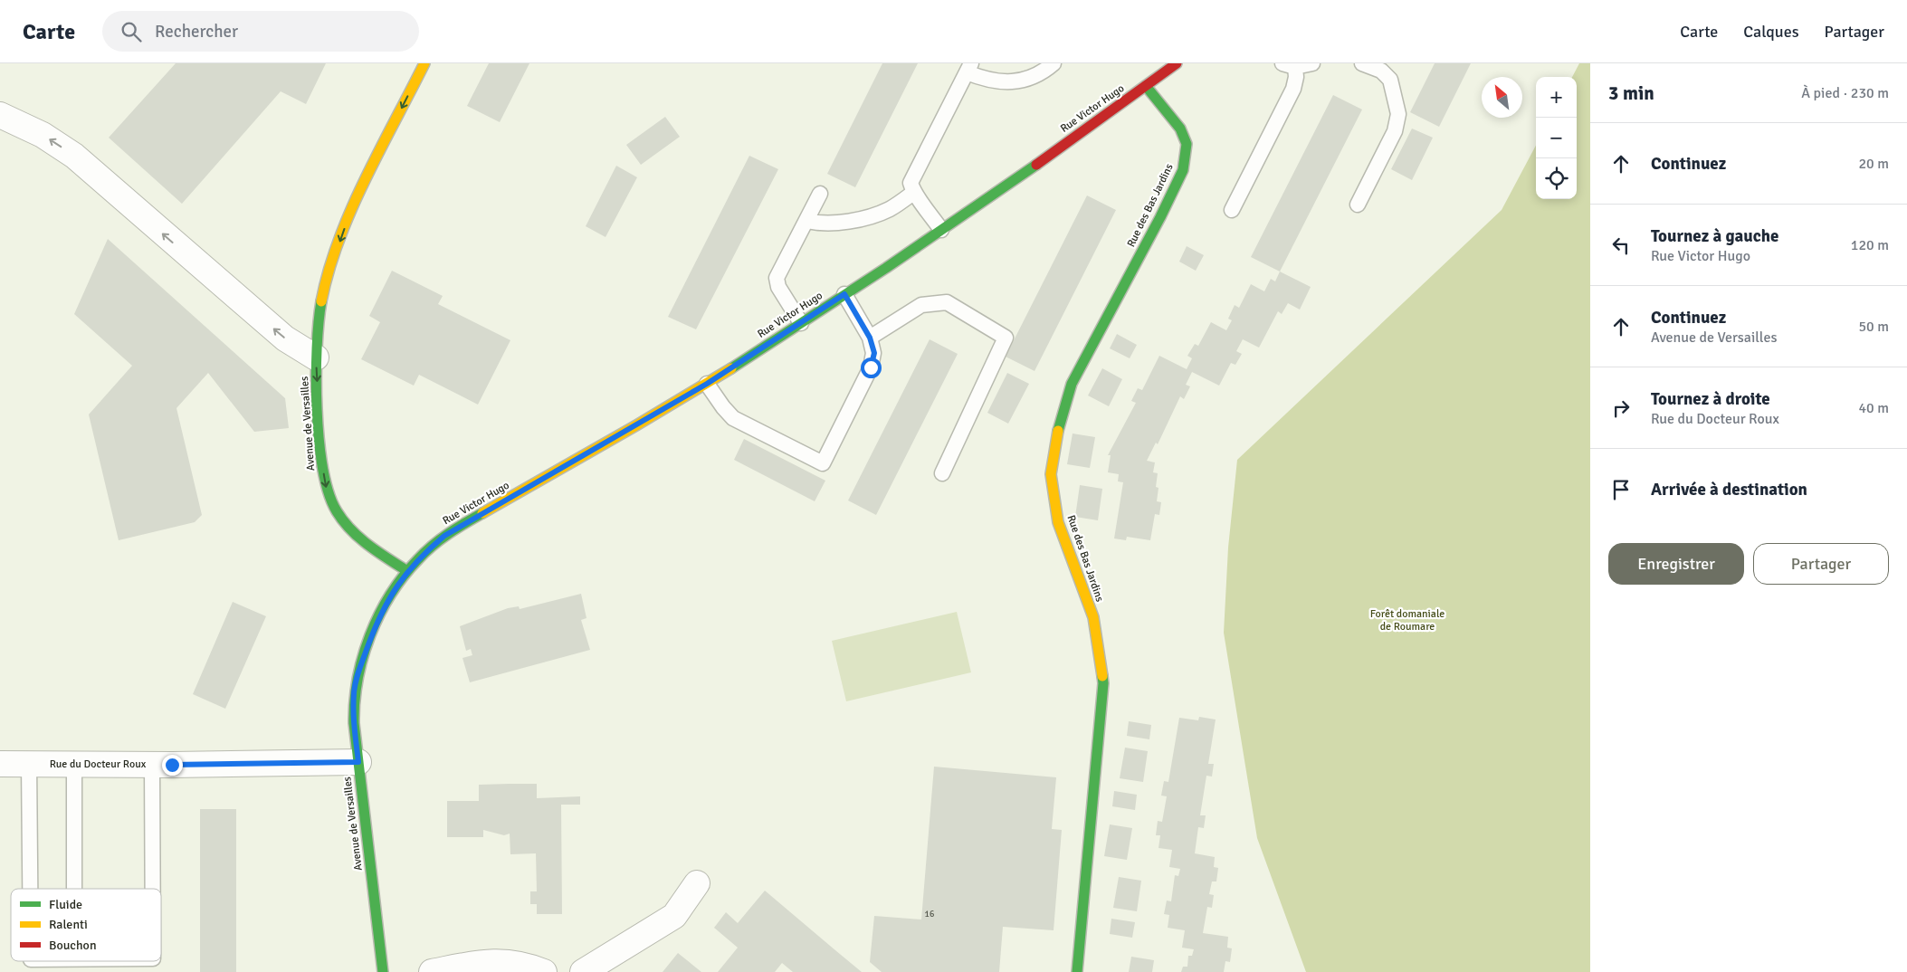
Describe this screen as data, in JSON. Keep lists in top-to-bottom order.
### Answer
{
  "streets": {
    "street": [
      "Rue Victor Hugo",
      "Rue des Bas Jardins",
      "Avenue de Versailles",
      "Rue du Docteur Roux"
    ]
  },
  "crossings": [
    ["Rue Victor Hugo", "Rue des Bas Jardins"],
    ["Rue Victor Hugo", "Avenue de Versailles"],
    ["Avenue de Versailles", "Rue du Docteur Roux"]
  ],
  "one_way": ["Avenue de Versailles"],
  "parks": ["Forêt domaniale de Roumare"],
  "house_numbers": ["16"],
  "legend": ["Fluide", "Ralenti", "Bouchon"],
  "north": "top left",
  "page": {
    "header": "Carte",
    "search": "Rechercher",
    "nav": ["Carte", "Calques", "Partager"],
    "heading": ["3 min", "À pied · 230 m"],
    "map_buttons": ["+", "−"],
    "list": [
      ["Continuez", "20 m"],
      ["Tournez à gauche", "Rue Victor Hugo", "120 m"],
      ["Continuez", "Avenue de Versailles", "50 m"],
      ["Tournez à droite", "Rue du Docteur Roux", "40 m"],
      "Arrivée à destination"
    ],
    "buttons": ["Enregistrer", "Partager"]
  }
}
